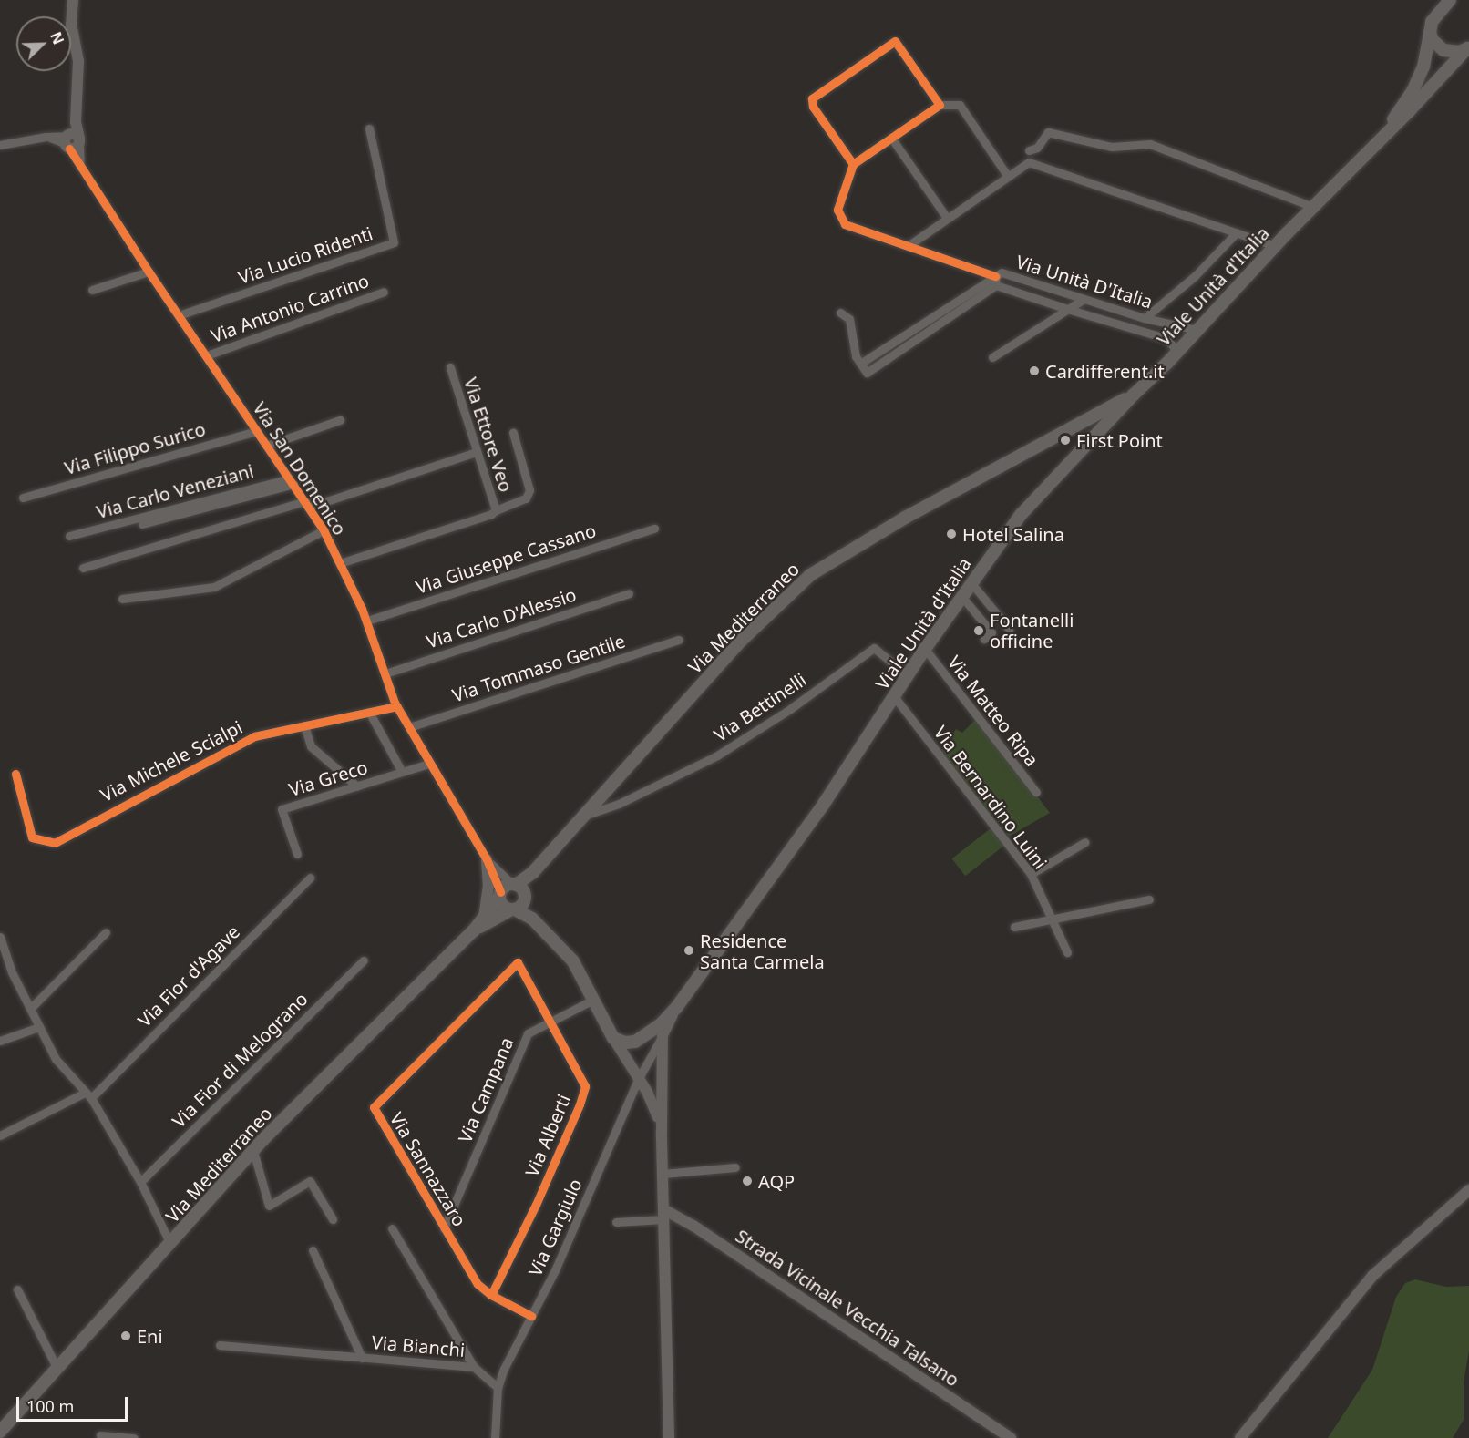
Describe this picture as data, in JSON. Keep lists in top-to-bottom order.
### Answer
{
  "streets": {
    "main road": ["Viale Unità d'Italia", "Via Mediterraneo"],
    "street": [
      "Via Lucio Ridenti",
      "Via Unità D'Italia",
      "Via Antonio Carrino",
      "Via Ettore Veo",
      "Via Filippo Surico",
      "Via San Domenico",
      "Via Carlo Veneziani",
      "Via Giuseppe Cassano",
      "Via Carlo D'Alessio",
      "Via Tommaso Gentile",
      "Via Bettinelli",
      "Via Matteo Ripa",
      "Via Michele Scialpi",
      "Via Greco",
      "Via Bernardino Luini",
      "Via Fior d'Agave",
      "Via Fior di Melograno",
      "Via Campana",
      "Via Alberti",
      "Via Sannazzaro",
      "Via Gargiulo",
      "Strada Vicinale Vecchia Talsano",
      "Via Bianchi"
    ]
  },
  "crossings": [
    ["Via Lucio Ridenti", "Via San Domenico"],
    ["Via Unità D'Italia", "Viale Unità d'Italia"],
    ["Viale Unità d'Italia", "Via Mediterraneo"],
    ["Viale Unità d'Italia", "Via Bettinelli"],
    ["Viale Unità d'Italia", "Via Matteo Ripa"],
    ["Viale Unità d'Italia", "Via Bernardino Luini"],
    ["Via Antonio Carrino", "Via San Domenico"],
    ["Via Ettore Veo", "Via San Domenico"],
    ["Via Filippo Surico", "Via San Domenico"],
    ["Via San Domenico", "Via Carlo Veneziani"],
    ["Via San Domenico", "Via Giuseppe Cassano"],
    ["Via San Domenico", "Via Carlo D'Alessio"],
    ["Via San Domenico", "Via Mediterraneo"],
    ["Via San Domenico", "Via Tommaso Gentile"],
    ["Via San Domenico", "Via Michele Scialpi"],
    ["Via San Domenico", "Via Greco"],
    ["Via Mediterraneo", "Via Bettinelli"],
    ["Via Campana", "Via Alberti"],
    ["Via Campana", "Via Sannazzaro"],
    ["Via Alberti", "Via Sannazzaro"],
    ["Via Sannazzaro", "Via Gargiulo"],
    ["Via Gargiulo", "Via Bianchi"]
  ],
  "places": [
    "Cardifferent.it",
    "First Point",
    "Hotel Salina",
    "Fontanelli officine",
    "Residence Santa Carmela",
    "AQP",
    "Eni"
  ],
  "scale_bar": "100 m",
  "north": "top right"
}
